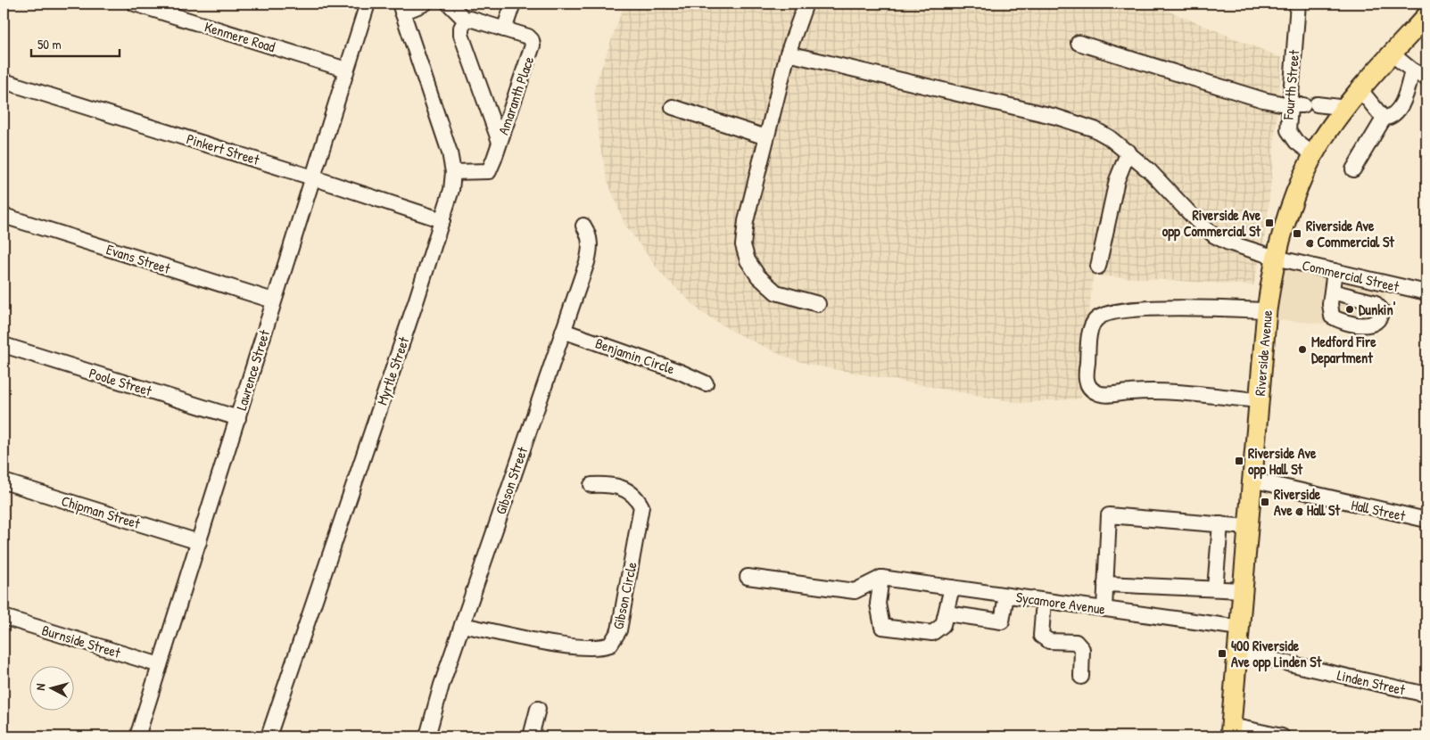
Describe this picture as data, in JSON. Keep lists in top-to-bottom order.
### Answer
{
  "streets": {
    "main road": ["Riverside Avenue"],
    "street": [
      "Kenmere Road",
      "Fourth Street",
      "Amaranth Place",
      "Pinkert Street",
      "Evans Street",
      "Commercial Street",
      "Benjamin Circle",
      "Lawrence Street",
      "Myrtle Street",
      "Poole Street",
      "Gibson Street",
      "Hall Street",
      "Chipman Street",
      "Gibson Circle",
      "Sycamore Avenue",
      "Burnside Street",
      "Linden Street"
    ]
  },
  "crossings": [
    ["Kenmere Road", "Lawrence Street"],
    ["Fourth Street", "Riverside Avenue"],
    ["Amaranth Place", "Myrtle Street"],
    ["Pinkert Street", "Lawrence Street"],
    ["Pinkert Street", "Myrtle Street"],
    ["Evans Street", "Lawrence Street"],
    ["Commercial Street", "Riverside Avenue"],
    ["Riverside Avenue", "Hall Street"],
    ["Riverside Avenue", "Sycamore Avenue"],
    ["Riverside Avenue", "Linden Street"],
    ["Benjamin Circle", "Gibson Street"],
    ["Lawrence Street", "Poole Street"],
    ["Lawrence Street", "Chipman Street"],
    ["Lawrence Street", "Burnside Street"],
    ["Gibson Street", "Gibson Circle"]
  ],
  "places": {
    "transit": [
      "Riverside Ave opp Commercial St",
      "Riverside Ave @ Commercial St",
      "Riverside Ave opp Hall St",
      "Riverside Ave @ Hall St",
      "400 Riverside Ave opp Linden St"
    ],
    "other": ["Dunkin'", "Medford Fire Department"]
  },
  "scale_bar": "50 m",
  "north": "left"
}
